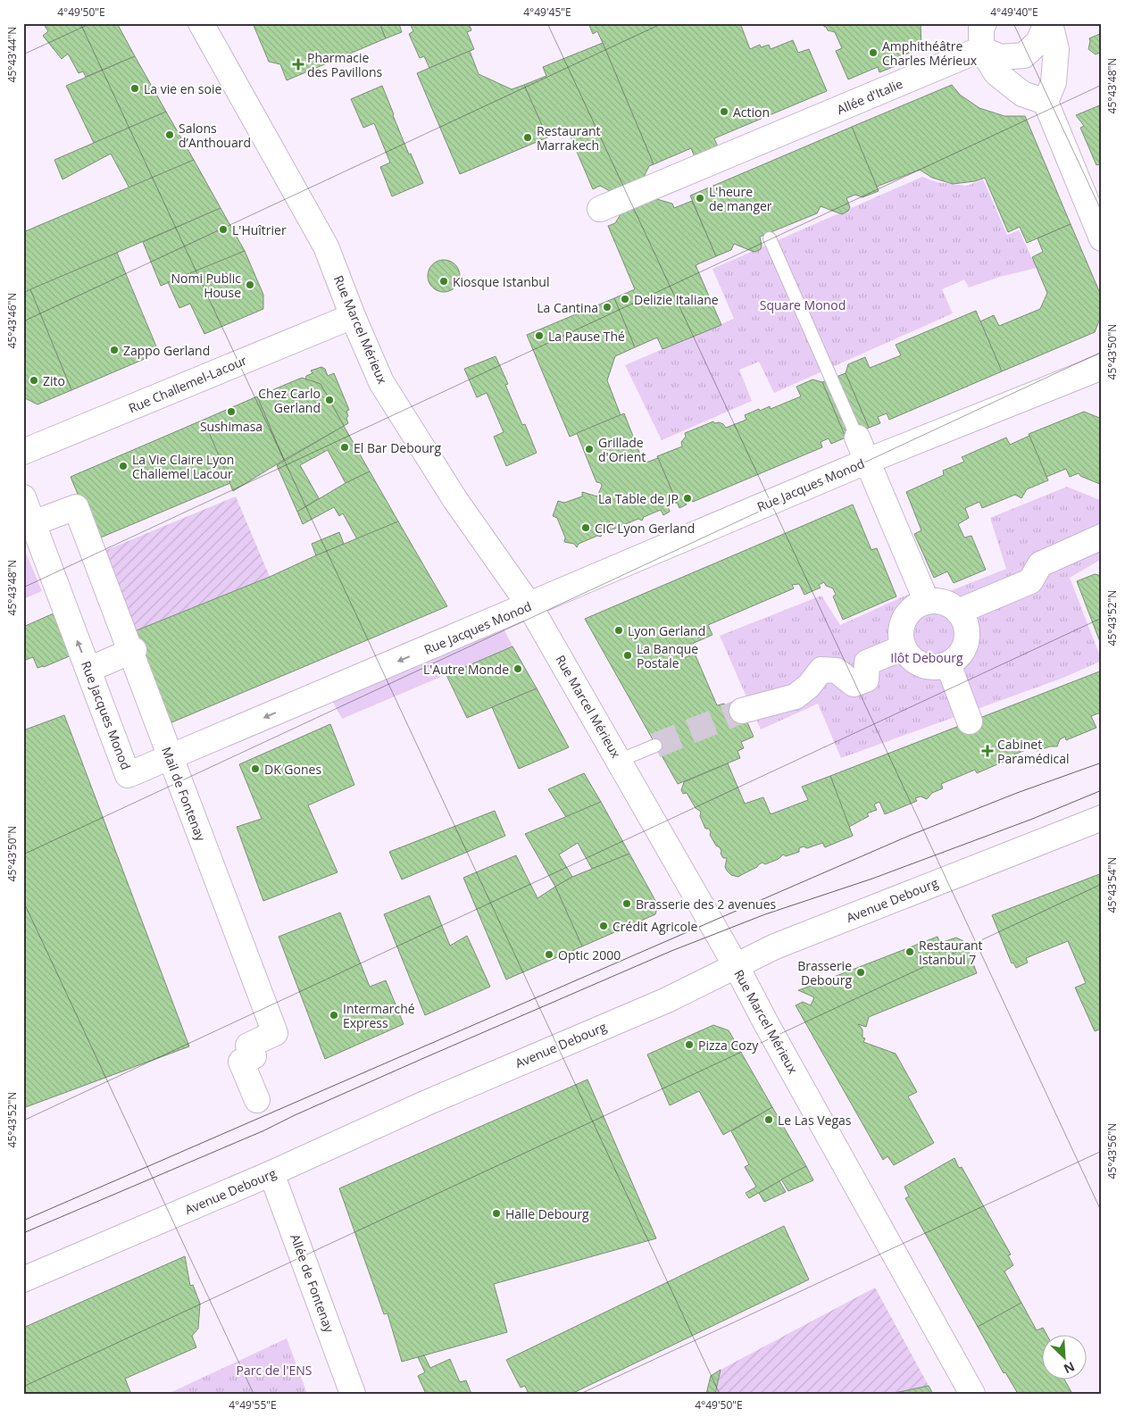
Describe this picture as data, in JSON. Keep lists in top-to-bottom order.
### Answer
{
  "streets": {
    "street": [
      "Allée d'Italie",
      "Rue Marcel Mérieux",
      "Rue Challemel-Lacour",
      "Rue Jacques Monod",
      "Mail de Fontenay",
      "Avenue Debourg",
      "Allée de Fontenay"
    ]
  },
  "crossings": [
    ["Rue Marcel Mérieux", "Rue Challemel-Lacour"],
    ["Rue Marcel Mérieux", "Rue Jacques Monod"],
    ["Rue Marcel Mérieux", "Avenue Debourg"],
    ["Rue Jacques Monod", "Mail de Fontenay"],
    ["Avenue Debourg", "Allée de Fontenay"]
  ],
  "parks": ["Square Monod", "Ilôt Debourg", "Parc de l'ENS"],
  "places": {
    "other": [
      "Amphithéâtre Charles Mérieux",
      "La vie en soie",
      "Action",
      "Salons d’Anthouard",
      "Restaurant Marrakech",
      "L'heure de manger",
      "L'Huîtrier",
      "Kiosque Istanbul",
      "Nomi Public House",
      "Delizie Italiane",
      "La Cantina",
      "La Pause Thé",
      "Zappo Gerland",
      "Zito",
      "Chez Carlo Gerland",
      "Sushimasa",
      "El Bar Debourg",
      "Grillade d'Orient",
      "La Vie Claire Lyon Challemel Lacour",
      "La Table de JP",
      "CIC Lyon Gerland",
      "Lyon Gerland",
      "La Banque Postale",
      "L'Autre Monde",
      "DK Gones",
      "Brasserie des 2 avenues",
      "Crédit Agricole",
      "Restaurant Istanbul 7",
      "Optic 2000",
      "Brasserie Debourg",
      "Intermarché Express",
      "Pizza Cozy",
      "Le Las Vegas",
      "Halle Debourg"
    ],
    "health": ["Pharmacie des Pavillons", "Cabinet Paramédical"]
  },
  "north": "bottom right",
  "coordinates": [
    "4°49'50\"E",
    "4°49'45\"E",
    "4°49'40\"E",
    "45°43'44\"N",
    "45°43'48\"N",
    "45°43'46\"N",
    "45°43'50\"N",
    "45°43'52\"N",
    "45°43'54\"N",
    "45°43'56\"N",
    "4°49'55\"E"
  ]
}
